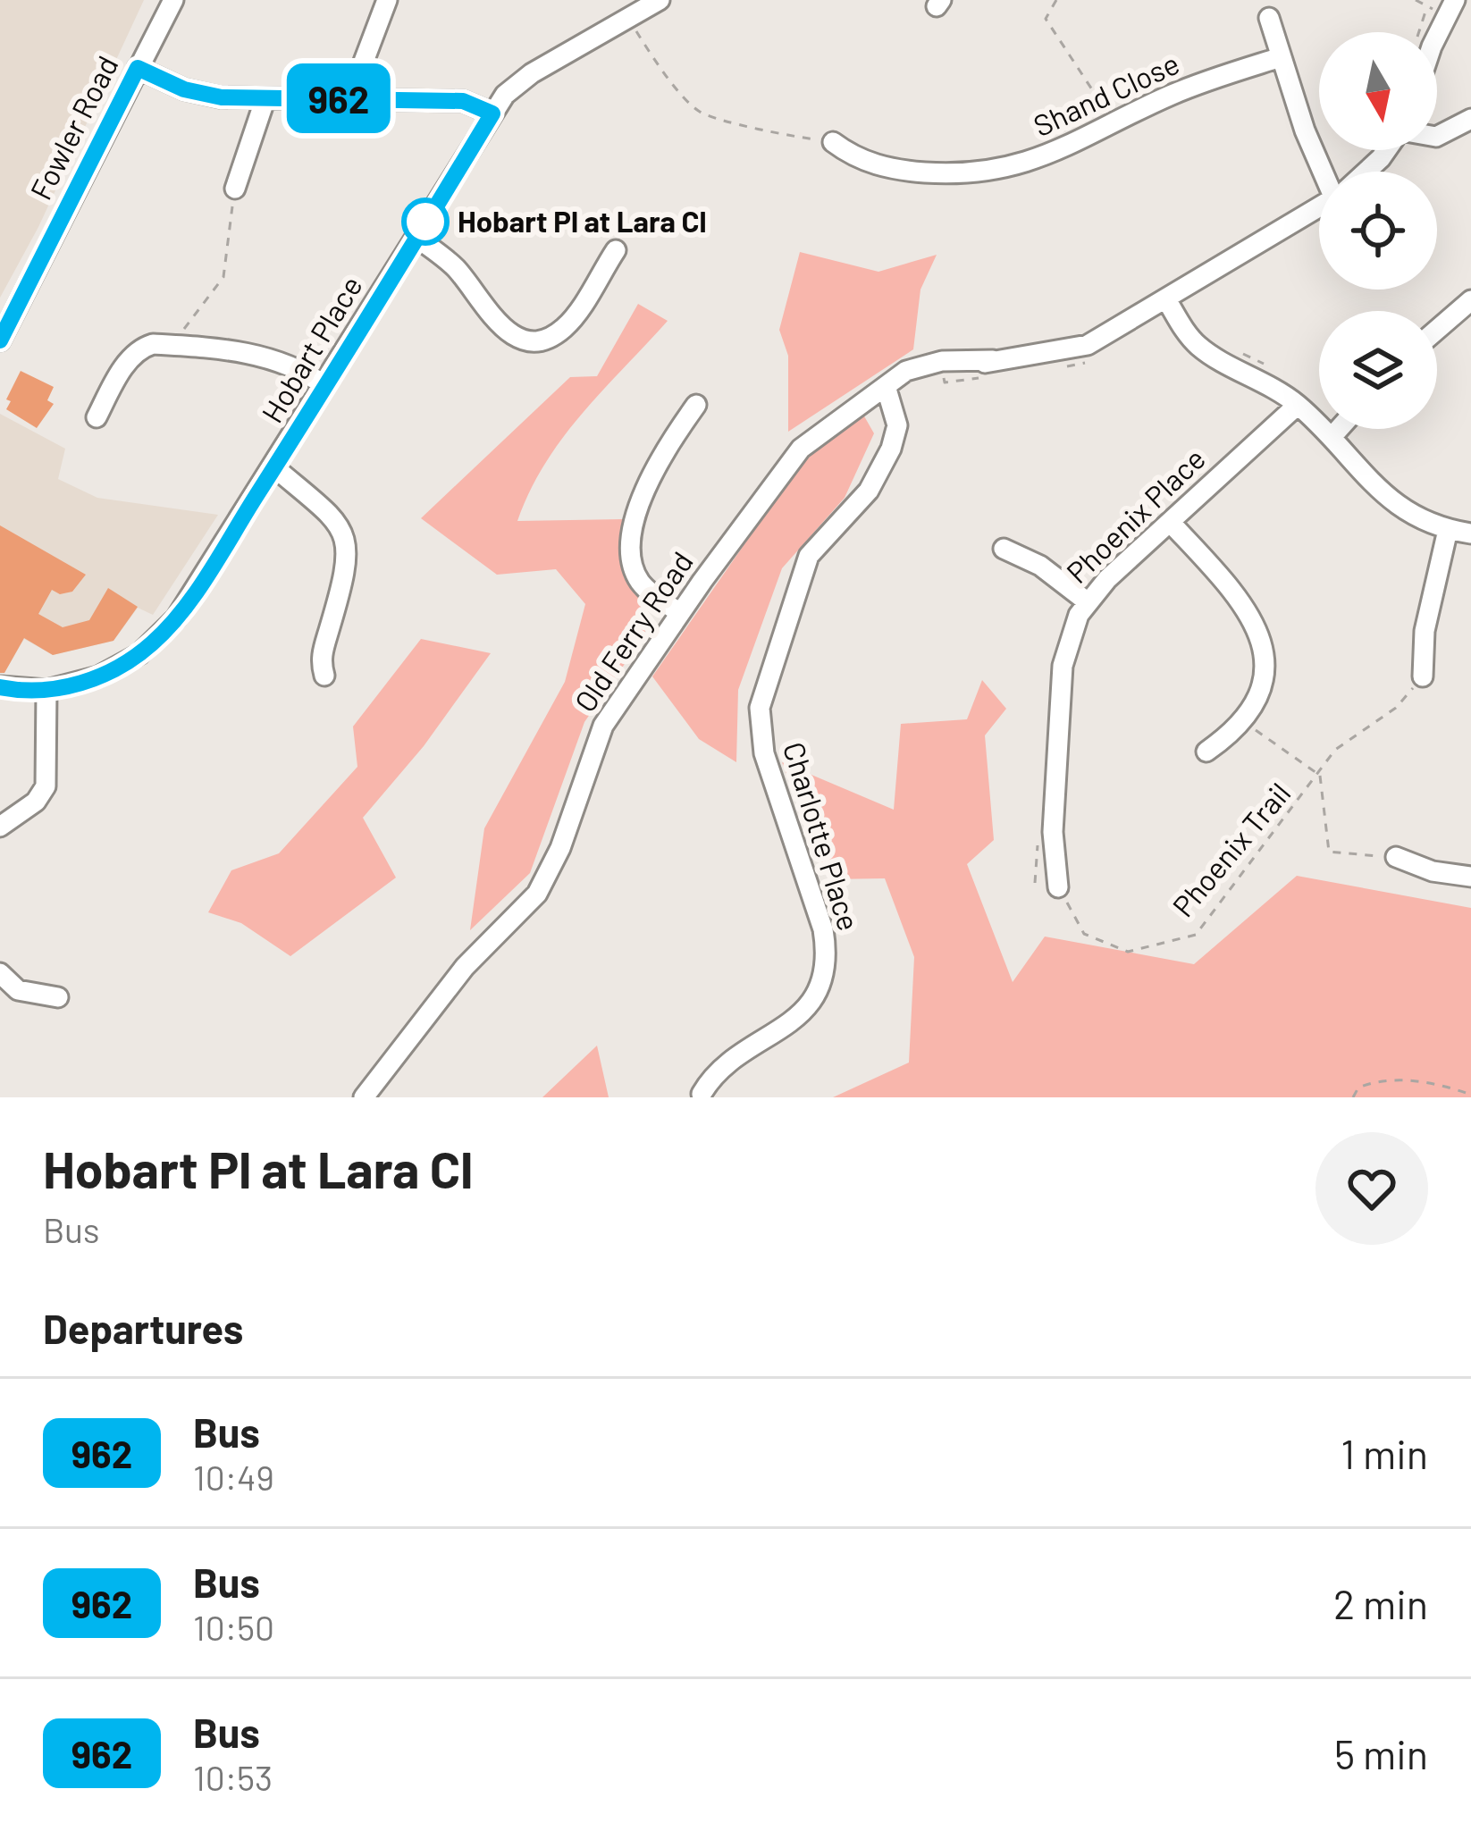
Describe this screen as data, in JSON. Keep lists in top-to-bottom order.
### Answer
{
  "streets": {
    "street": [
      "Shand Close",
      "Fowler Road",
      "Hobart Place",
      "Phoenix Place",
      "Old Ferry Road",
      "Charlotte Place"
    ],
    "path": ["Phoenix Trail"]
  },
  "crossings": [
    ["Phoenix Place", "Phoenix Trail"],
    ["Old Ferry Road", "Charlotte Place"]
  ],
  "places": ["Hobart Pl at Lara Cl"],
  "lines": ["bus line 962"],
  "north": "bottom",
  "page": {
    "on_map": "962",
    "heading": [
      ["Hobart Pl at Lara Cl", "Bus"],
      "Departures"
    ],
    "list": [
      {
        "mark": "962",
        "name": "Bus",
        "note": "10:49",
        "value": "1 min"
      },
      {
        "mark": "962",
        "name": "Bus",
        "note": "10:50",
        "value": "2 min"
      },
      {
        "mark": "962",
        "name": "Bus",
        "note": "10:53",
        "value": "5 min"
      }
    ]
  }
}
